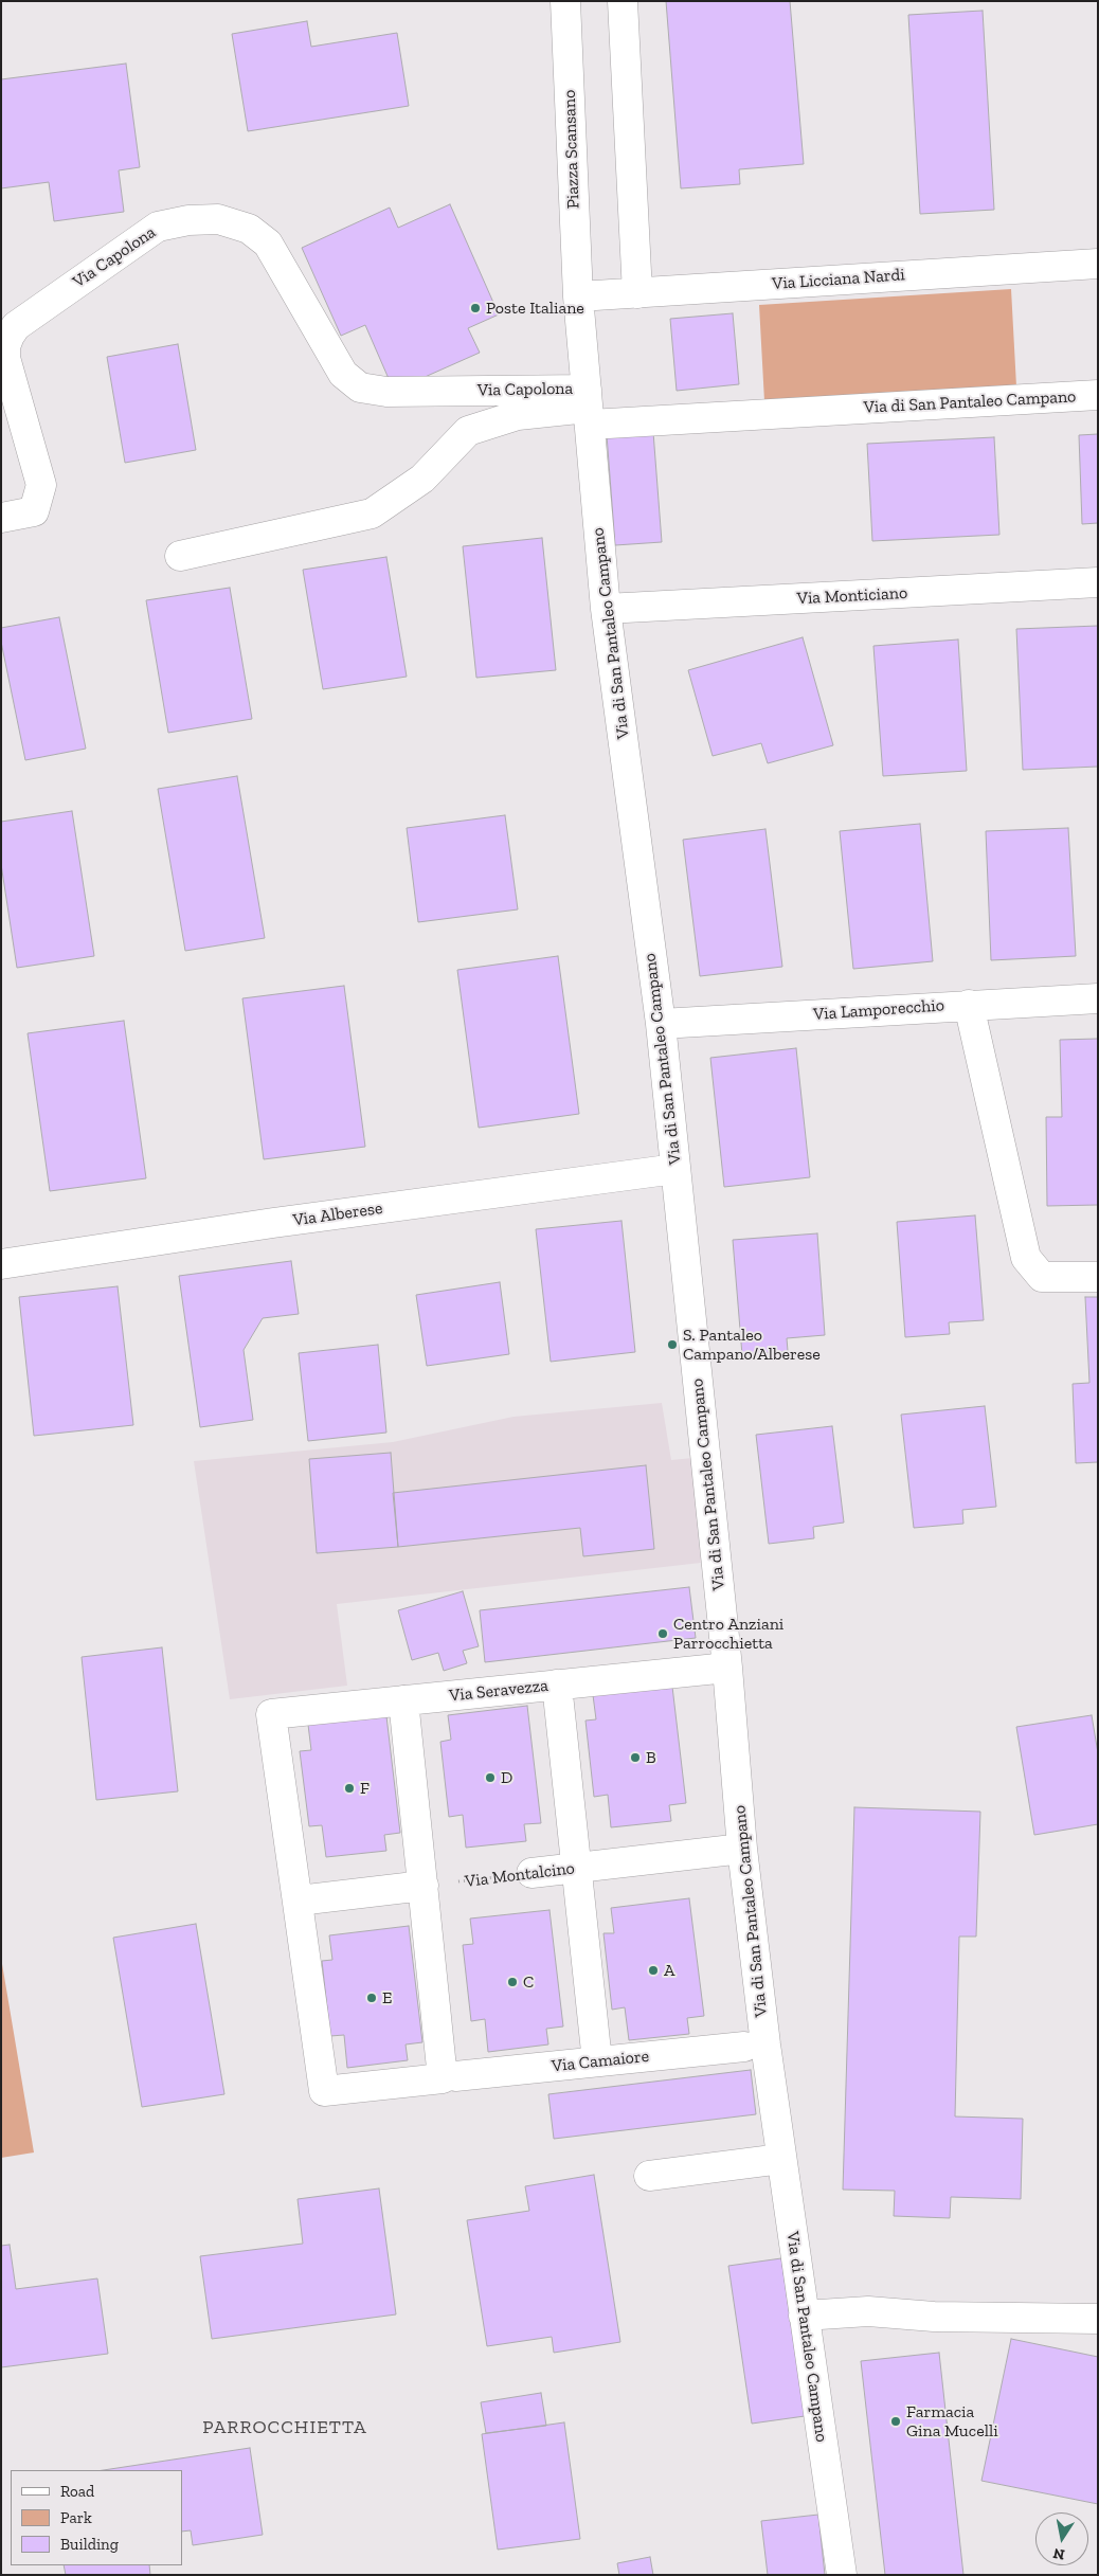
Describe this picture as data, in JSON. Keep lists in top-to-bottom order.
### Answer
{
  "streets": {
    "street": [
      "Piazza Scansano",
      "Via Capolona",
      "Via Licciana Nardi",
      "Via di San Pantaleo Campano",
      "Via Monticiano",
      "Via Lamporecchio",
      "Via Alberese",
      "Via Seravezza",
      "Via Montalcino",
      "Via Camaiore"
    ]
  },
  "crossings": [
    ["Piazza Scansano", "Via Licciana Nardi"],
    ["Piazza Scansano", "Via di San Pantaleo Campano"],
    ["Via Capolona", "Via di San Pantaleo Campano"],
    ["Via Licciana Nardi", "Via di San Pantaleo Campano"],
    ["Via di San Pantaleo Campano", "Via Monticiano"],
    ["Via di San Pantaleo Campano", "Via Lamporecchio"],
    ["Via di San Pantaleo Campano", "Via Alberese"],
    ["Via di San Pantaleo Campano", "Via Seravezza"],
    ["Via di San Pantaleo Campano", "Via Montalcino"],
    ["Via Seravezza", "Via Camaiore"]
  ],
  "districts": ["PARROCCHIETTA"],
  "places": [
    "Poste Italiane",
    "S. Pantaleo Campano/Alberese",
    "Centro Anziani Parrocchietta",
    "B",
    "D",
    "F",
    "A",
    "C",
    "E",
    "Farmacia Gina Mucelli"
  ],
  "legend": ["Road", "Park", "Building"],
  "north": "bottom"
}
